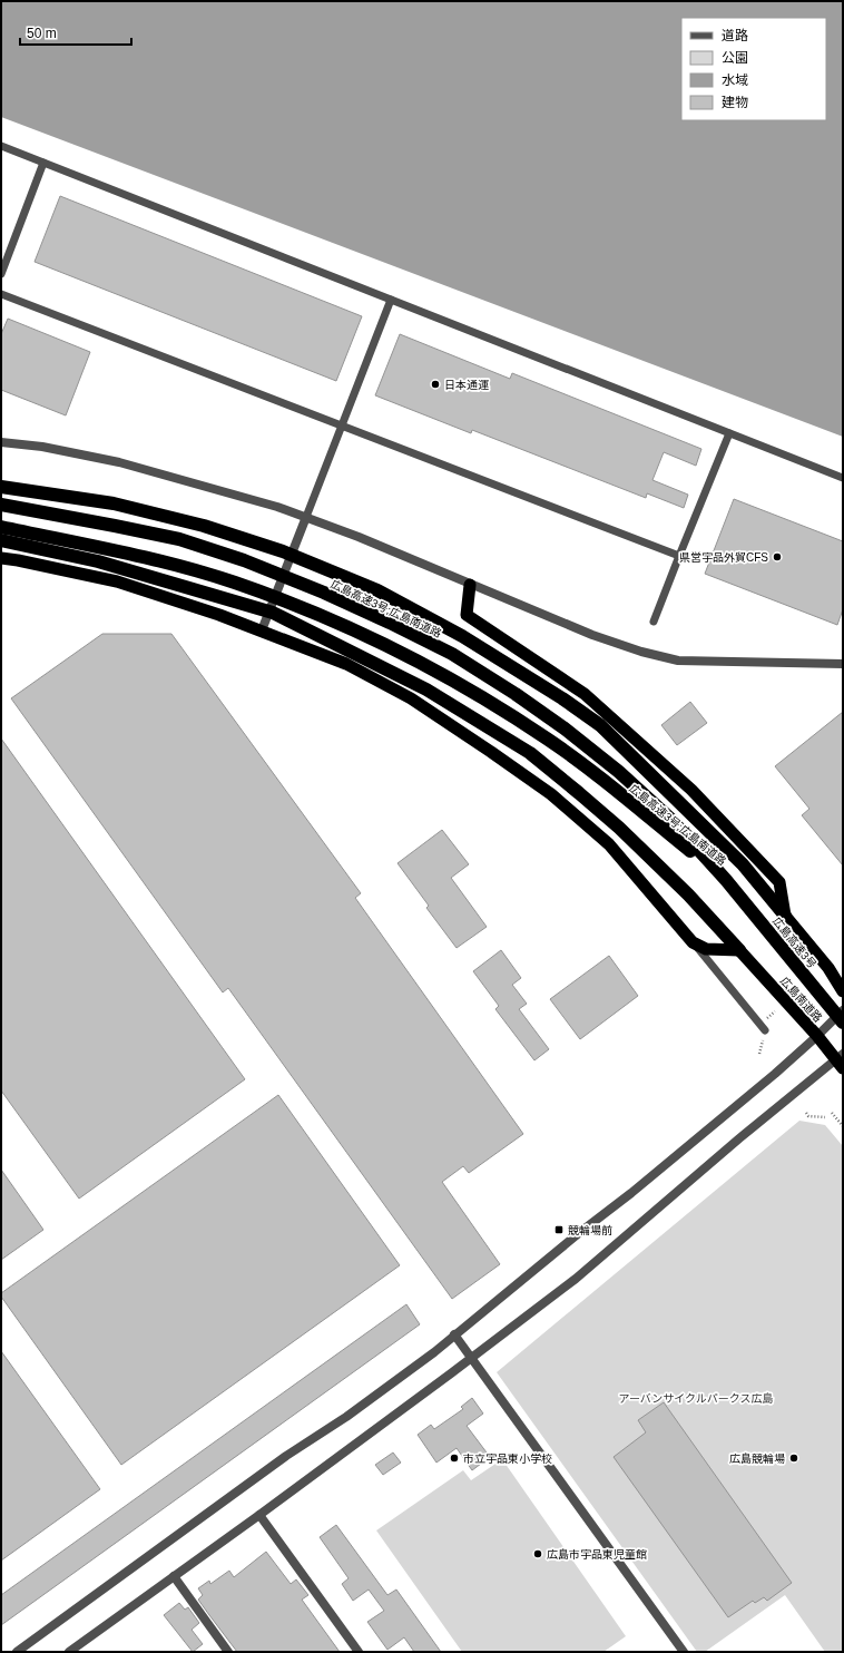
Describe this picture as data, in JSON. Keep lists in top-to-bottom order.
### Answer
{
  "streets": {
    "highway": ["広島高速3号;広島南道路", "広島高速3号", "広島南道路"]
  },
  "crossings": [
    ["広島高速3号;広島南道路", "広島高速3号"]
  ],
  "parks": ["アーバンサイクルパークス広島"],
  "places": {
    "other": [
      "日本通運",
      "県営宇品外貿CFS",
      "市立宇品東小学校",
      "広島競輪場",
      "広島市宇品東児童館"
    ],
    "transit": ["競輪場前"]
  },
  "legend": [
    "道路",
    "公園",
    "水域",
    "建物"
  ],
  "scale_bar": "50 m"
}
